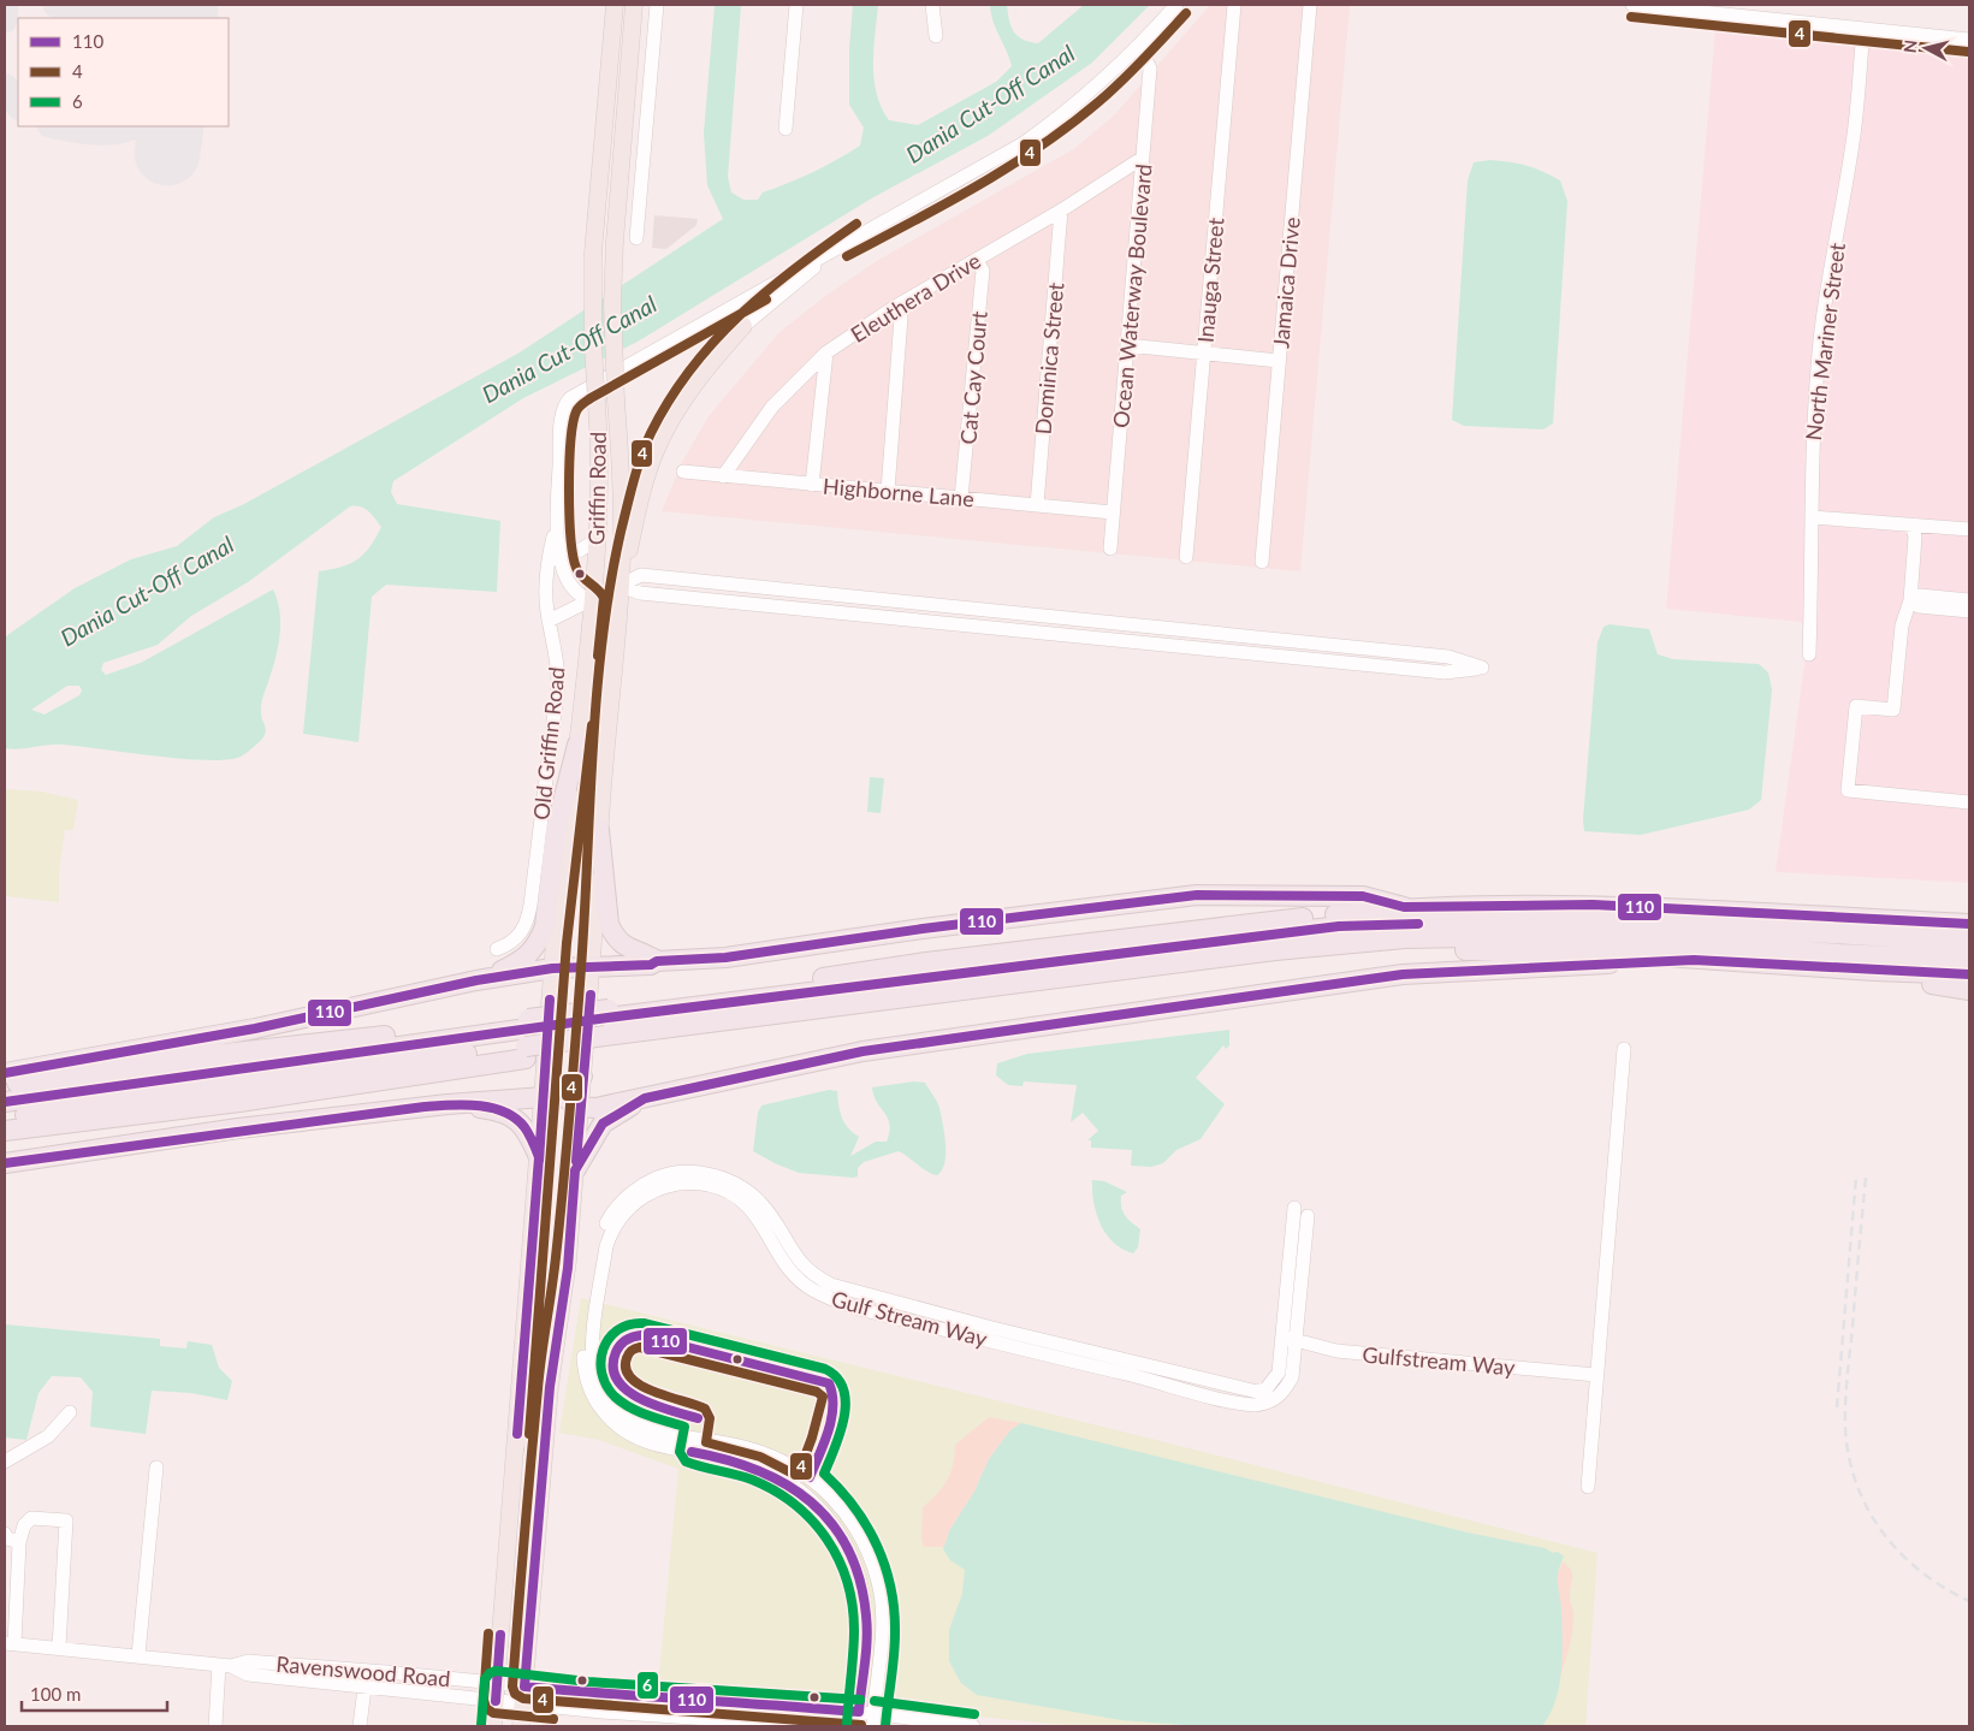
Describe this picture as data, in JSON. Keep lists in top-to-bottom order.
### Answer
{
  "streets": {
    "main road": ["Griffin Road"],
    "street": [
      "Inauga Street",
      "Jamaica Drive",
      "Ocean Waterway Boulevard",
      "Eleuthera Drive",
      "North Mariner Street",
      "Dominica Street",
      "Cat Cay Court",
      "Highborne Lane",
      "Old Griffin Road",
      "Gulf Stream Way",
      "Gulfstream Way",
      "Ravenswood Road"
    ]
  },
  "crossings": [
    ["Ocean Waterway Boulevard", "Eleuthera Drive"],
    ["Ocean Waterway Boulevard", "Highborne Lane"],
    ["Eleuthera Drive", "Dominica Street"],
    ["Eleuthera Drive", "Cat Cay Court"],
    ["Eleuthera Drive", "Highborne Lane"],
    ["Dominica Street", "Highborne Lane"],
    ["Cat Cay Court", "Highborne Lane"],
    ["Griffin Road", "Ravenswood Road"],
    ["Gulf Stream Way", "Gulfstream Way"]
  ],
  "water": ["Dania Cut-Off Canal"],
  "lines": ["transit line 4", "transit line 110", "transit line 6"],
  "legend": ["110", "4", "6"],
  "scale_bar": "100 m",
  "north": "left"
}
